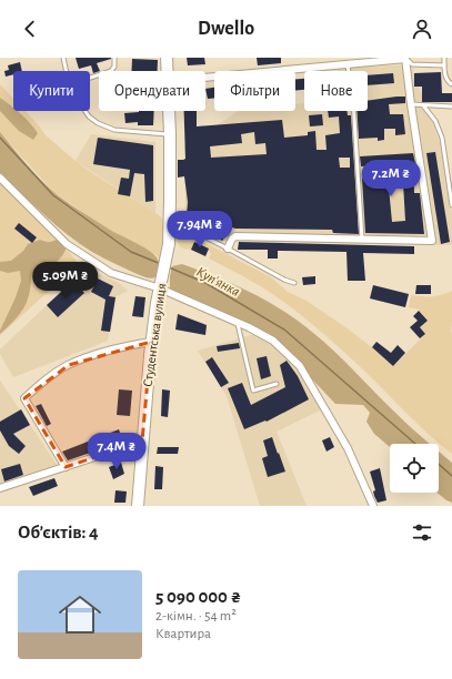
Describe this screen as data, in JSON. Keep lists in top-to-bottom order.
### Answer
{
  "streets": {
    "main road": ["Студентська вулиця"]
  },
  "water": ["Куп'янка"],
  "page": {
    "header": "Dwello",
    "chip": [
      "Купити",
      "Орендувати",
      "Фільтри",
      "Нове"
    ],
    "price": [
      "7.2M ₴",
      "7.94M ₴",
      "5.09M ₴",
      "7.4M ₴"
    ],
    "heading": "Об’єктів: 4",
    "list": [
      {
        "name": "5 090 000 ₴",
        "note": "2-кімн. · 54 m² · Квартира"
      }
    ]
  }
}
